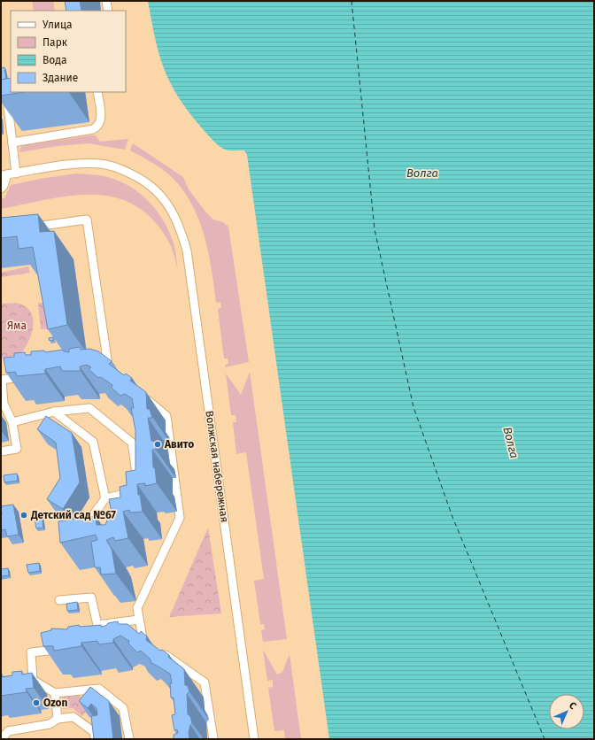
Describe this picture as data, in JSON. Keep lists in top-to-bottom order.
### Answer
{
  "streets": {
    "street": ["Волжская набережная"]
  },
  "water": ["Волга"],
  "parks": ["Яма"],
  "places": ["Авито", "Детский сад №67", "Ozon"],
  "legend": [
    "Улица",
    "Парк",
    "Вода",
    "Здание"
  ],
  "north": "top right"
}
